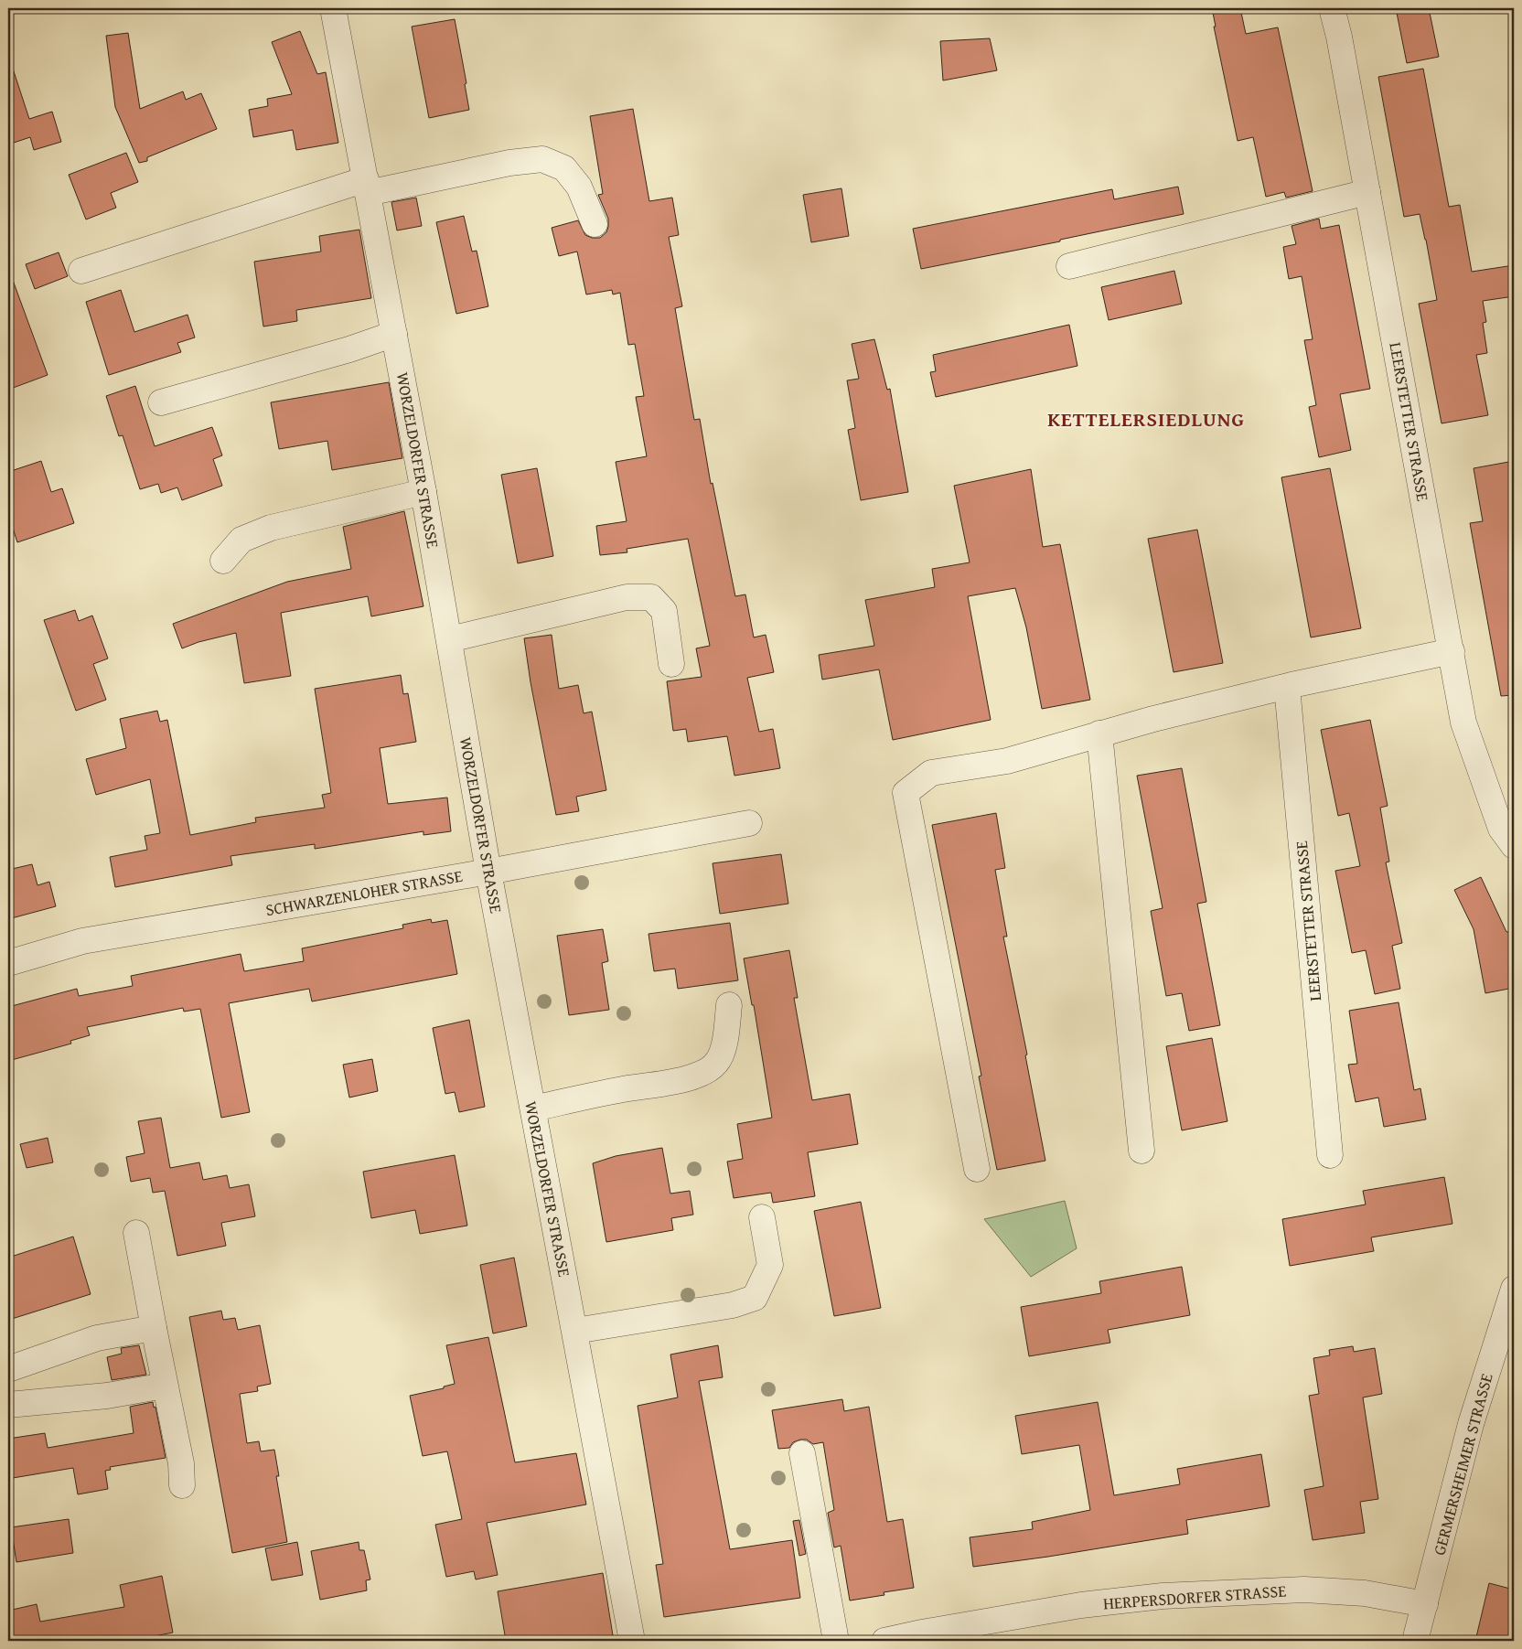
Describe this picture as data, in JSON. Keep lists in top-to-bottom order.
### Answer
{
  "streets": {
    "street": [
      "LEERSTETTER STRASSE",
      "WORZELDORFER STRASSE",
      "SCHWARZENLOHER STRASSE",
      "GERMERSHEIMER STRASSE",
      "HERPERSDORFER STRASSE"
    ]
  },
  "crossings": [
    ["WORZELDORFER STRASSE", "SCHWARZENLOHER STRASSE"],
    ["GERMERSHEIMER STRASSE", "HERPERSDORFER STRASSE"]
  ],
  "districts": ["KETTELERSIEDLUNG"]
}
